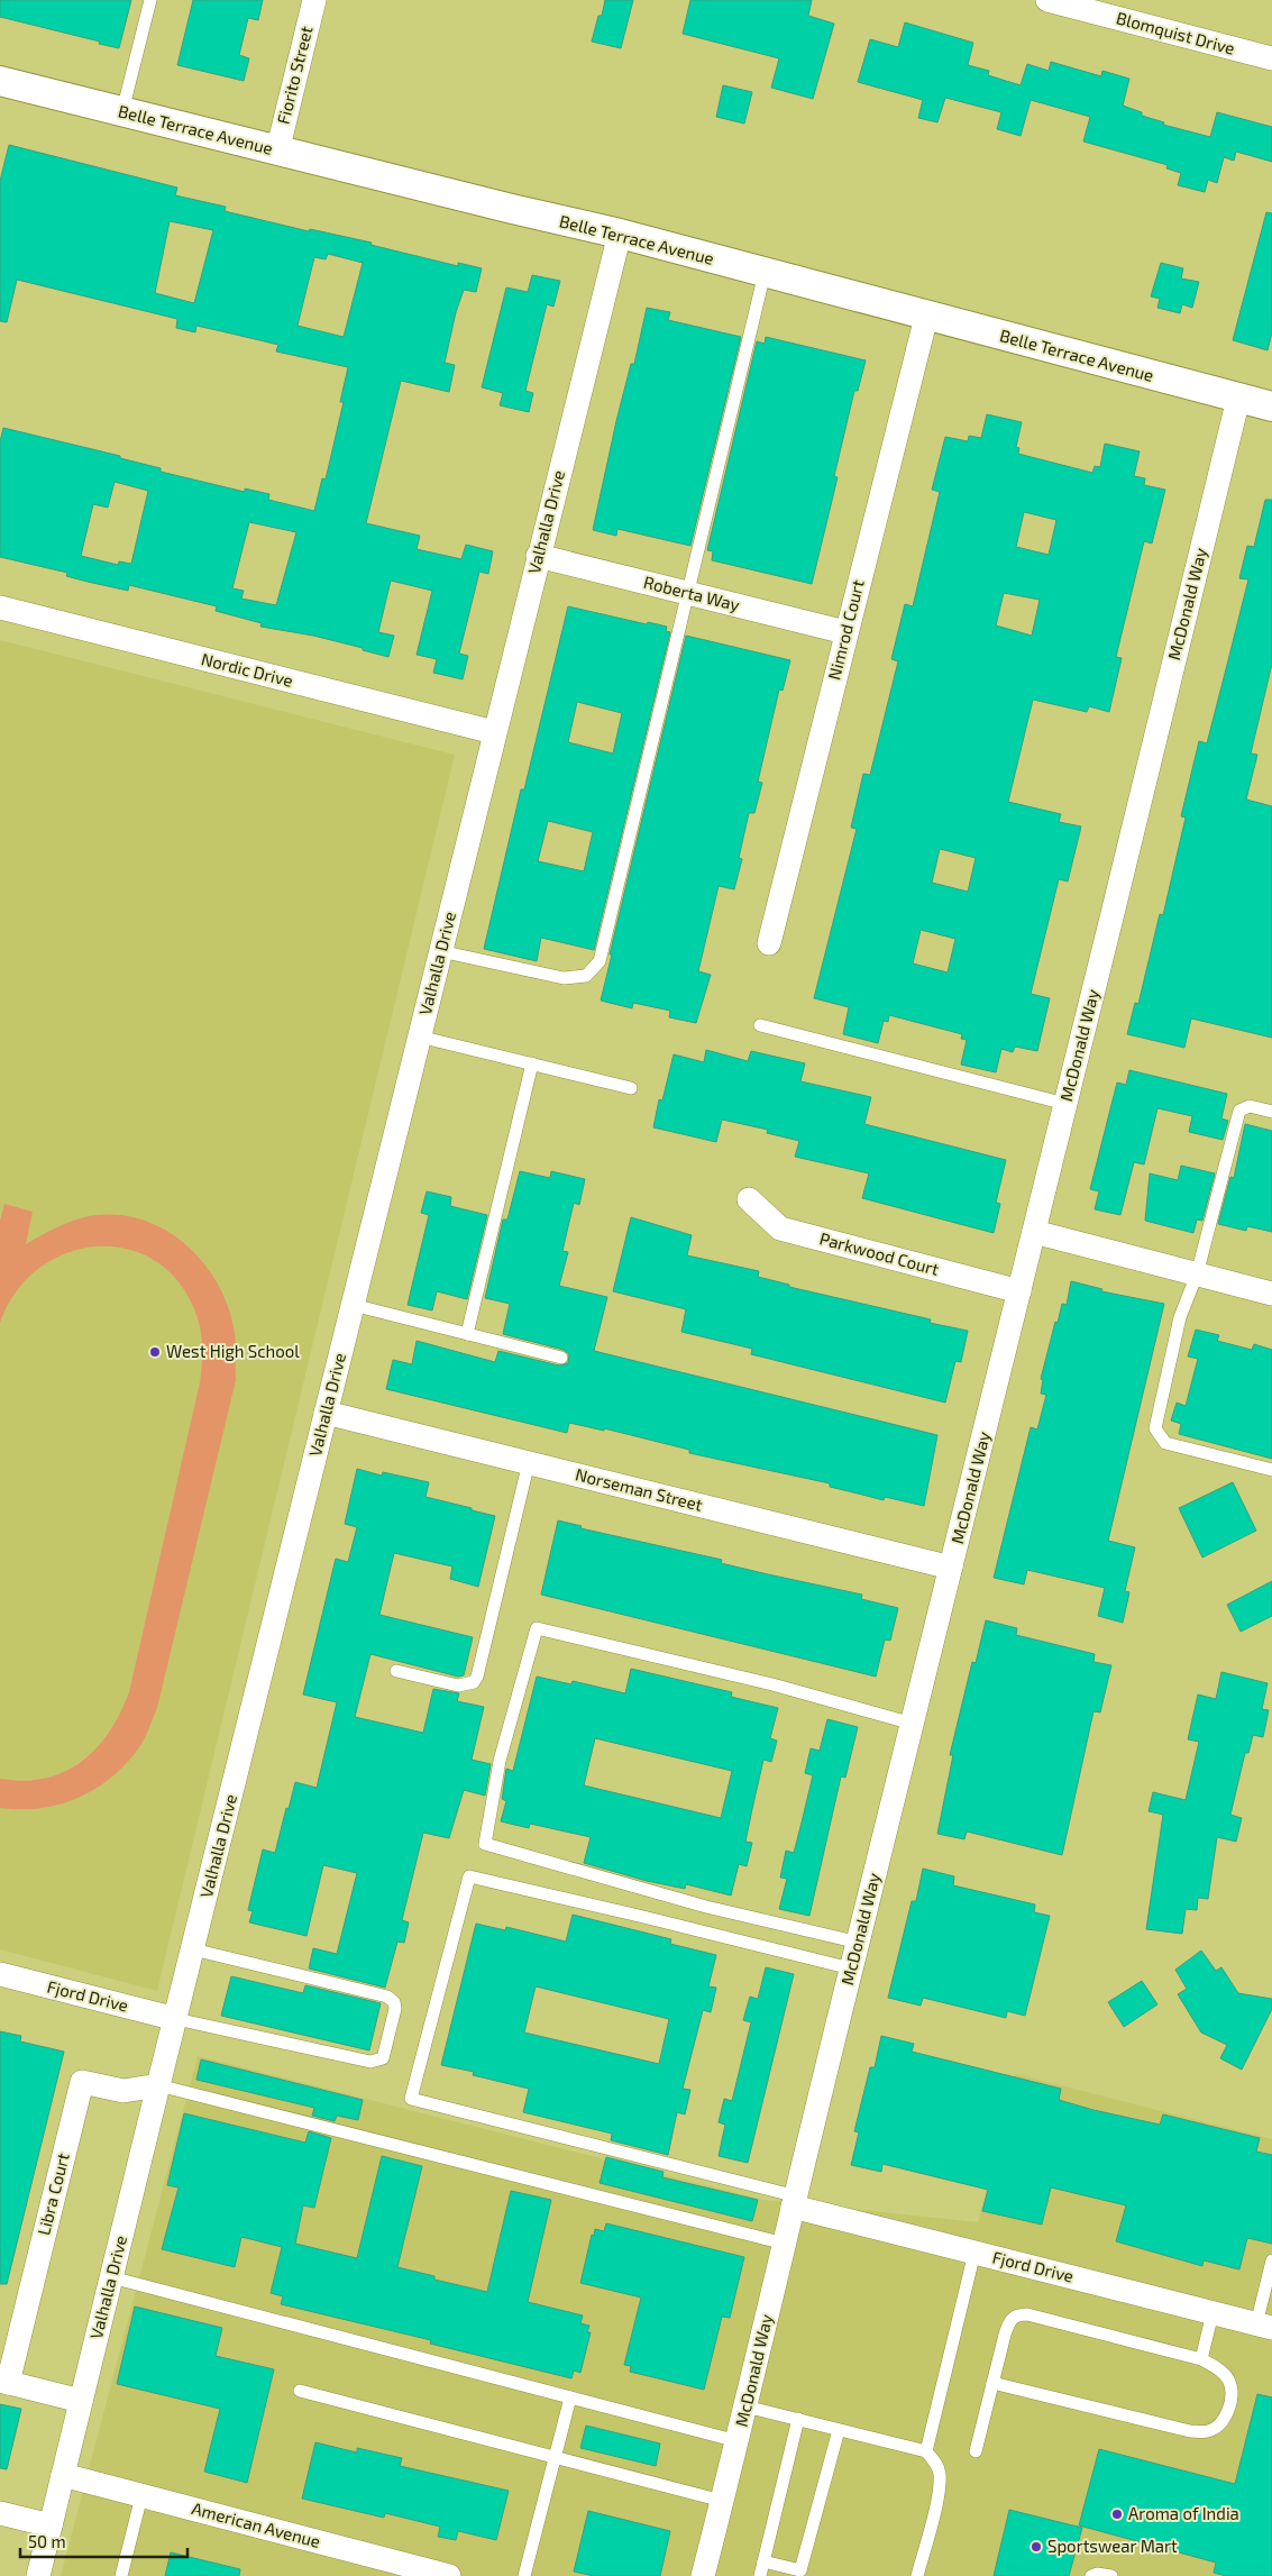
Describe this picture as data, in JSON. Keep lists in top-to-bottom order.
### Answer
{
  "streets": {
    "street": [
      "Blomquist Drive",
      "Fiorito Street",
      "Belle Terrace Avenue",
      "Valhalla Drive",
      "Roberta Way",
      "McDonald Way",
      "Nimrod Court",
      "Nordic Drive",
      "Parkwood Court",
      "Norseman Street",
      "Fjord Drive",
      "Libra Court",
      "American Avenue"
    ]
  },
  "crossings": [
    ["Fiorito Street", "Belle Terrace Avenue"],
    ["Belle Terrace Avenue", "Valhalla Drive"],
    ["Belle Terrace Avenue", "McDonald Way"],
    ["Belle Terrace Avenue", "Nimrod Court"],
    ["Valhalla Drive", "Roberta Way"],
    ["Valhalla Drive", "Nordic Drive"],
    ["Valhalla Drive", "Norseman Street"],
    ["Valhalla Drive", "Fjord Drive"],
    ["Valhalla Drive", "Libra Court"],
    ["Valhalla Drive", "American Avenue"],
    ["Roberta Way", "Nimrod Court"],
    ["McDonald Way", "Parkwood Court"],
    ["McDonald Way", "Norseman Street"],
    ["McDonald Way", "Fjord Drive"]
  ],
  "places": ["West High School", "Aroma of India", "Sportswear Mart"],
  "scale_bar": "50 m"
}
